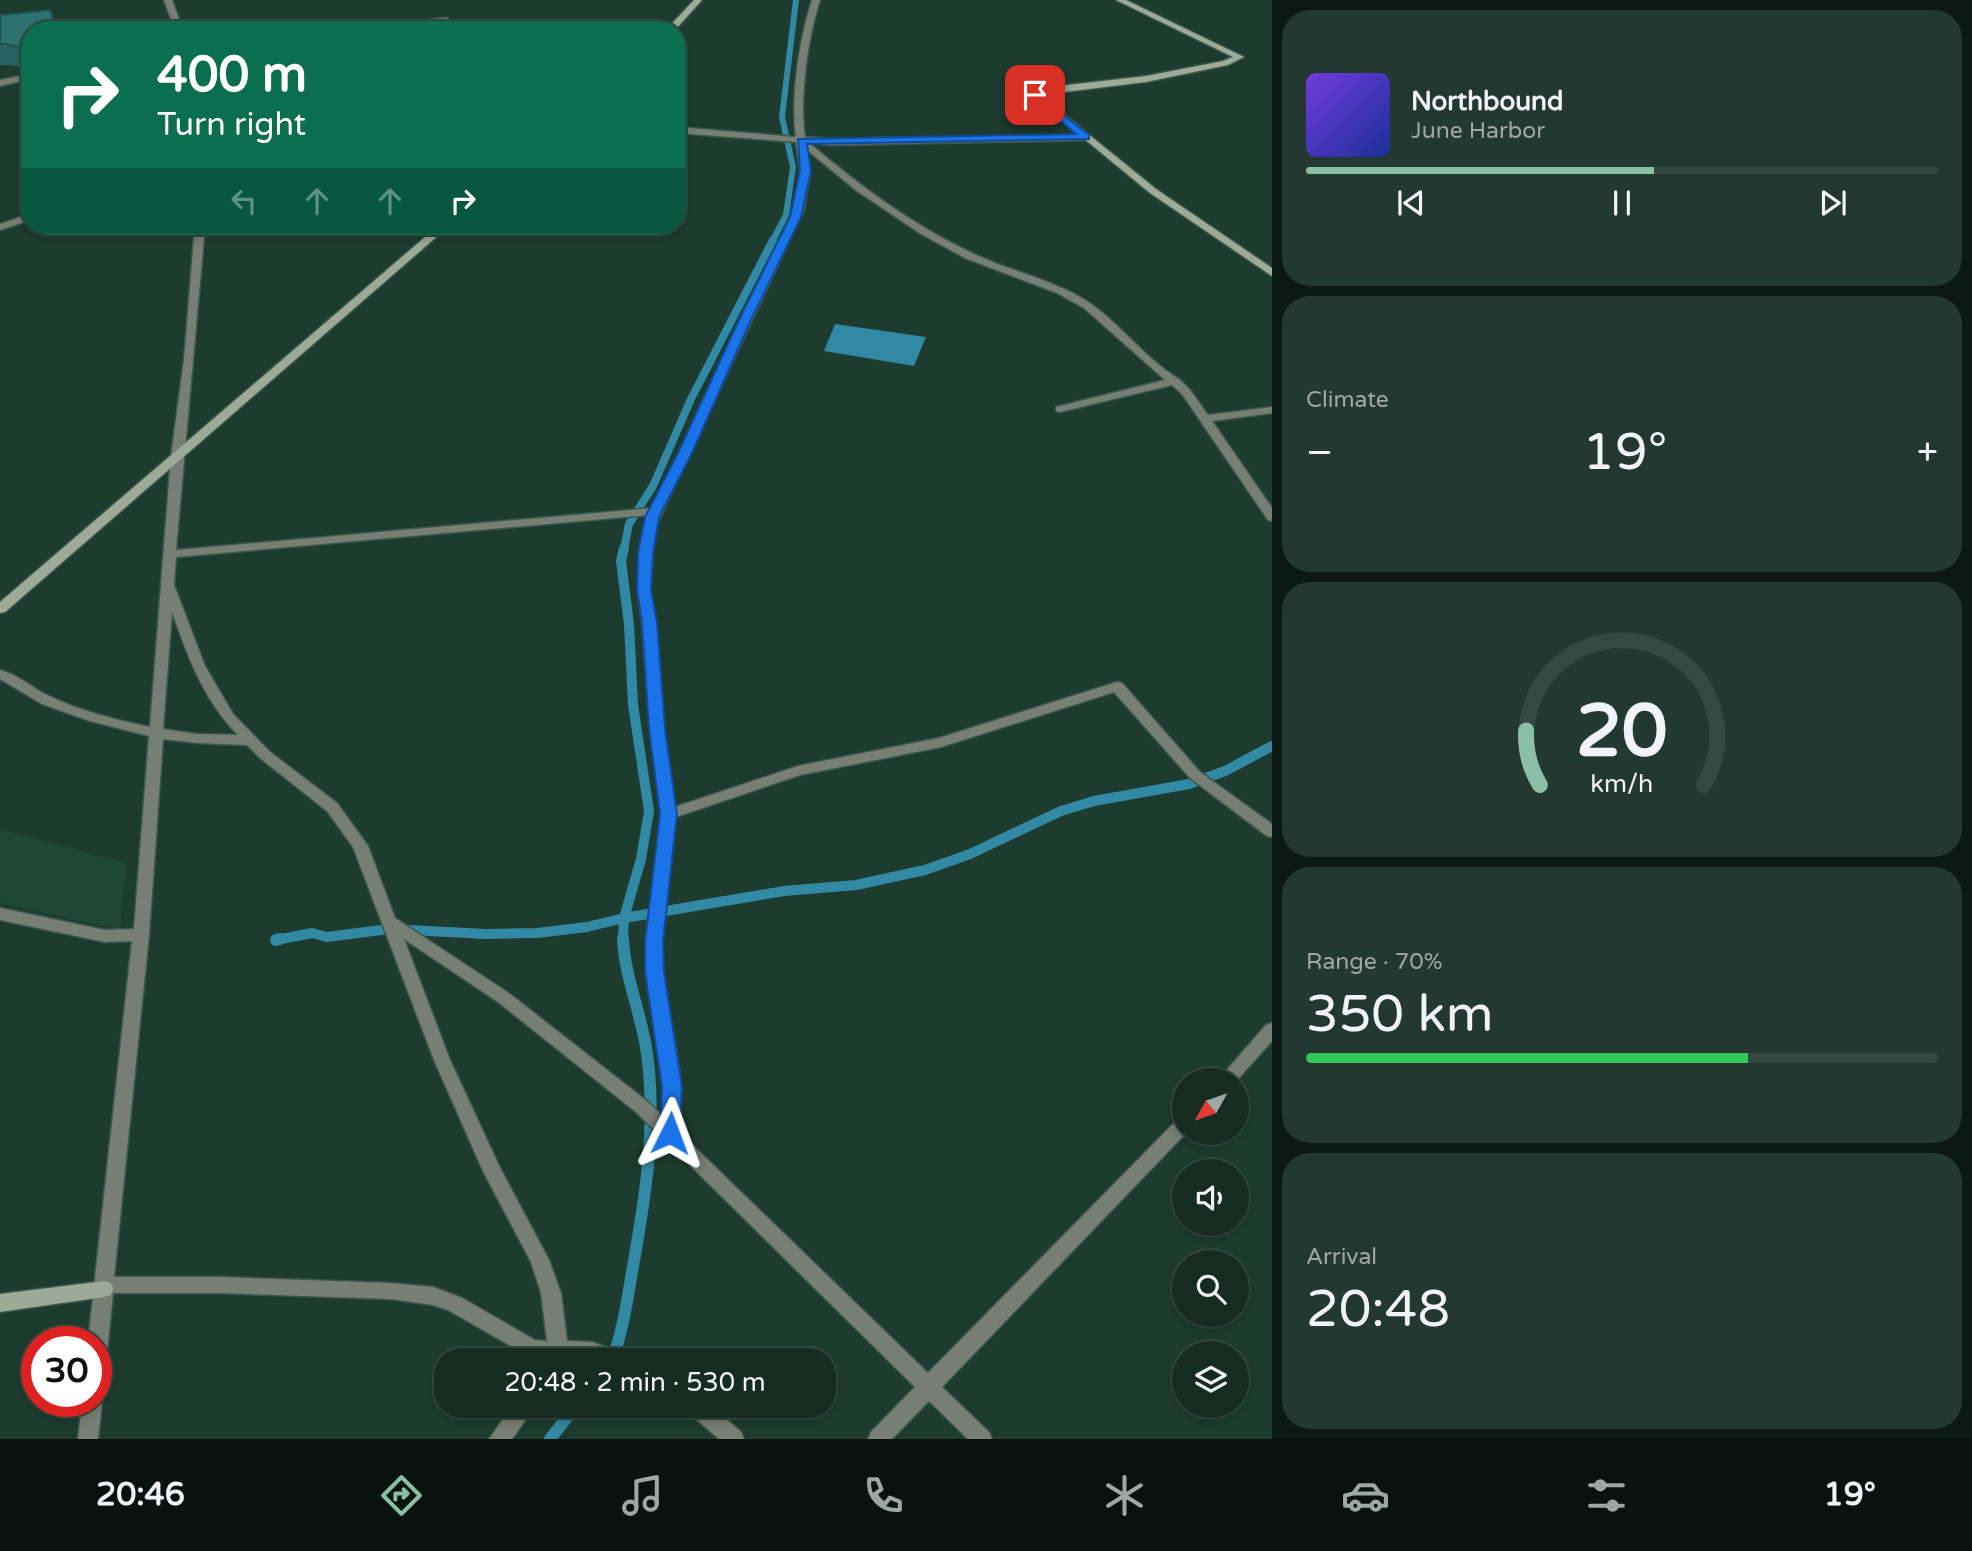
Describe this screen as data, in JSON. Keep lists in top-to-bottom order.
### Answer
{
  "north": "bottom left",
  "page": {
    "turn": ["400 m", "Turn right"],
    "song": ["Northbound", "June Harbor"],
    "tile": [
      "Climate",
      ["Range · 70%", "350 km"],
      ["Arrival", "20:48"]
    ],
    "heat": ["−", "19°", "+"],
    "limit": "30",
    "trip": "20:48 · 2 min · 530 m",
    "tabs": ["20:46", "19°"],
    "gauge": ["20", "km/h"]
  }
}
